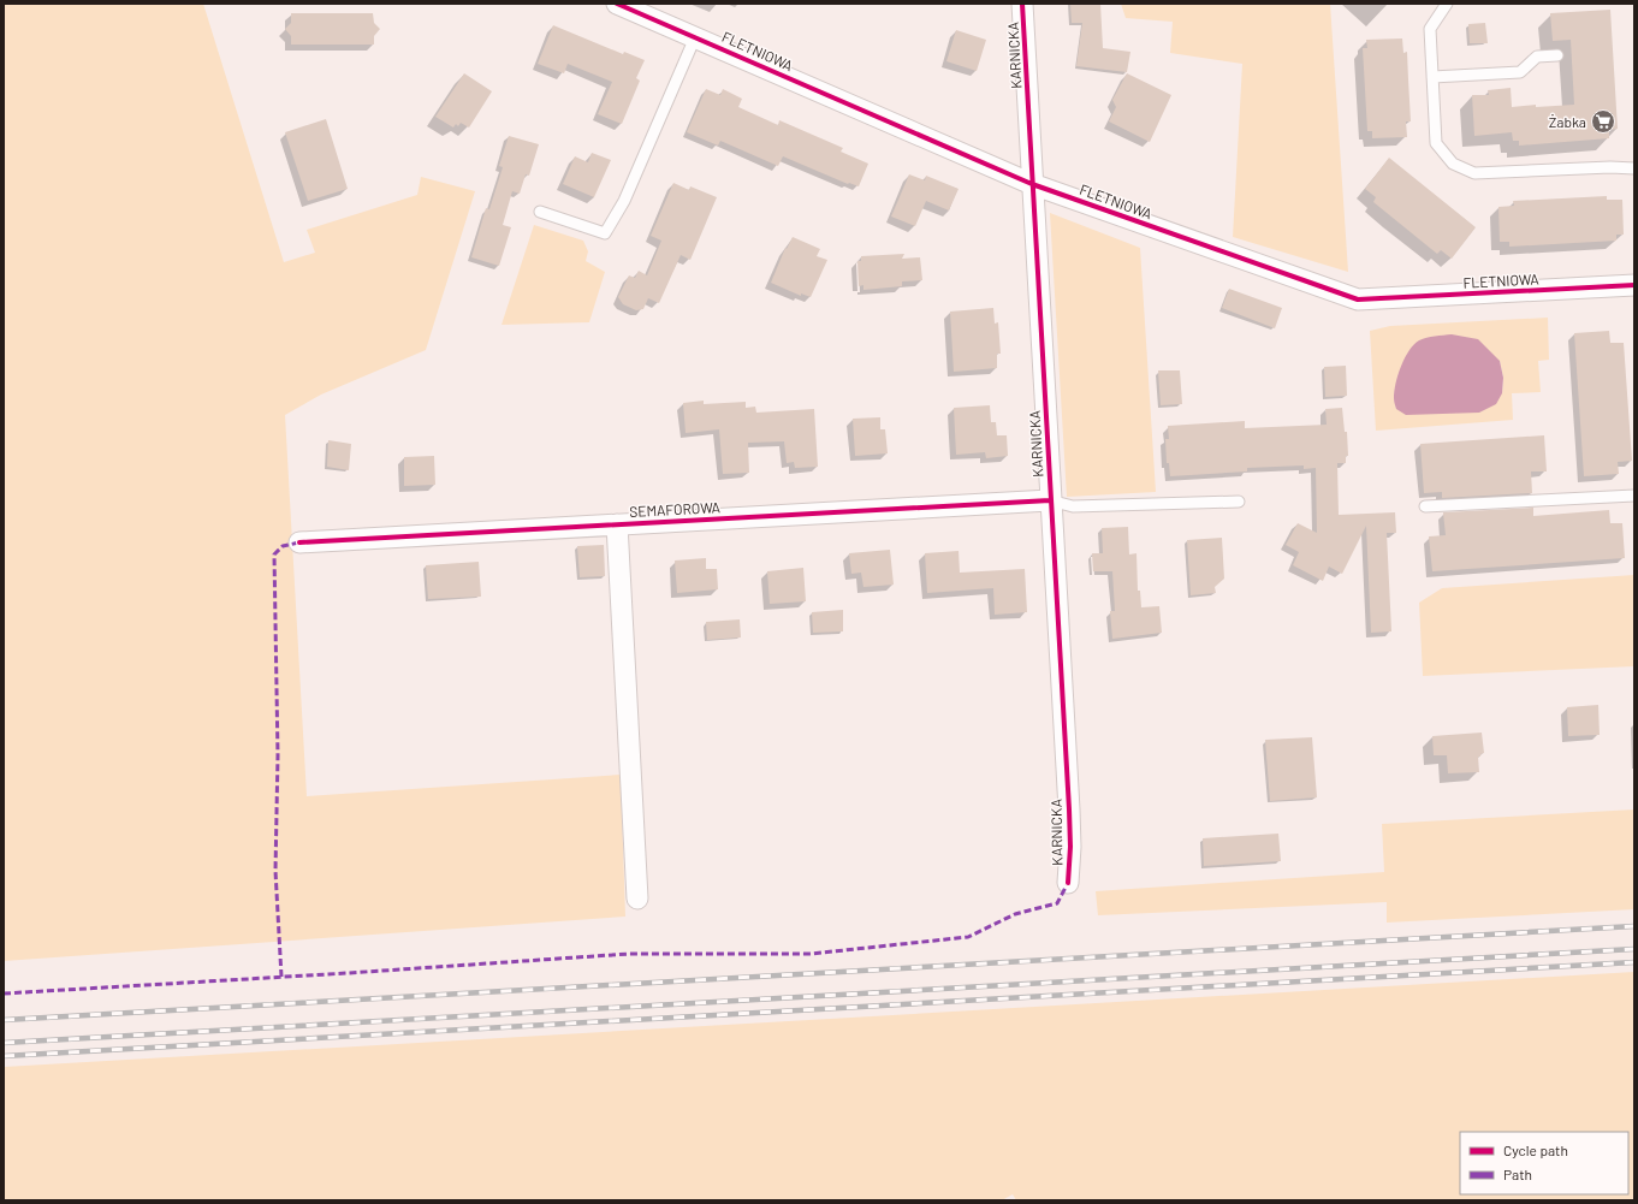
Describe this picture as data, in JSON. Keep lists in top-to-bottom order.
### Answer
{
  "streets": {
    "street": ["FLETNIOWA", "KARNICKA", "SEMAFOROWA"]
  },
  "crossings": [
    ["FLETNIOWA", "KARNICKA"],
    ["KARNICKA", "SEMAFOROWA"]
  ],
  "places": {
    "supermarket": ["Żabka"]
  },
  "legend": ["Cycle path", "Path"]
}
